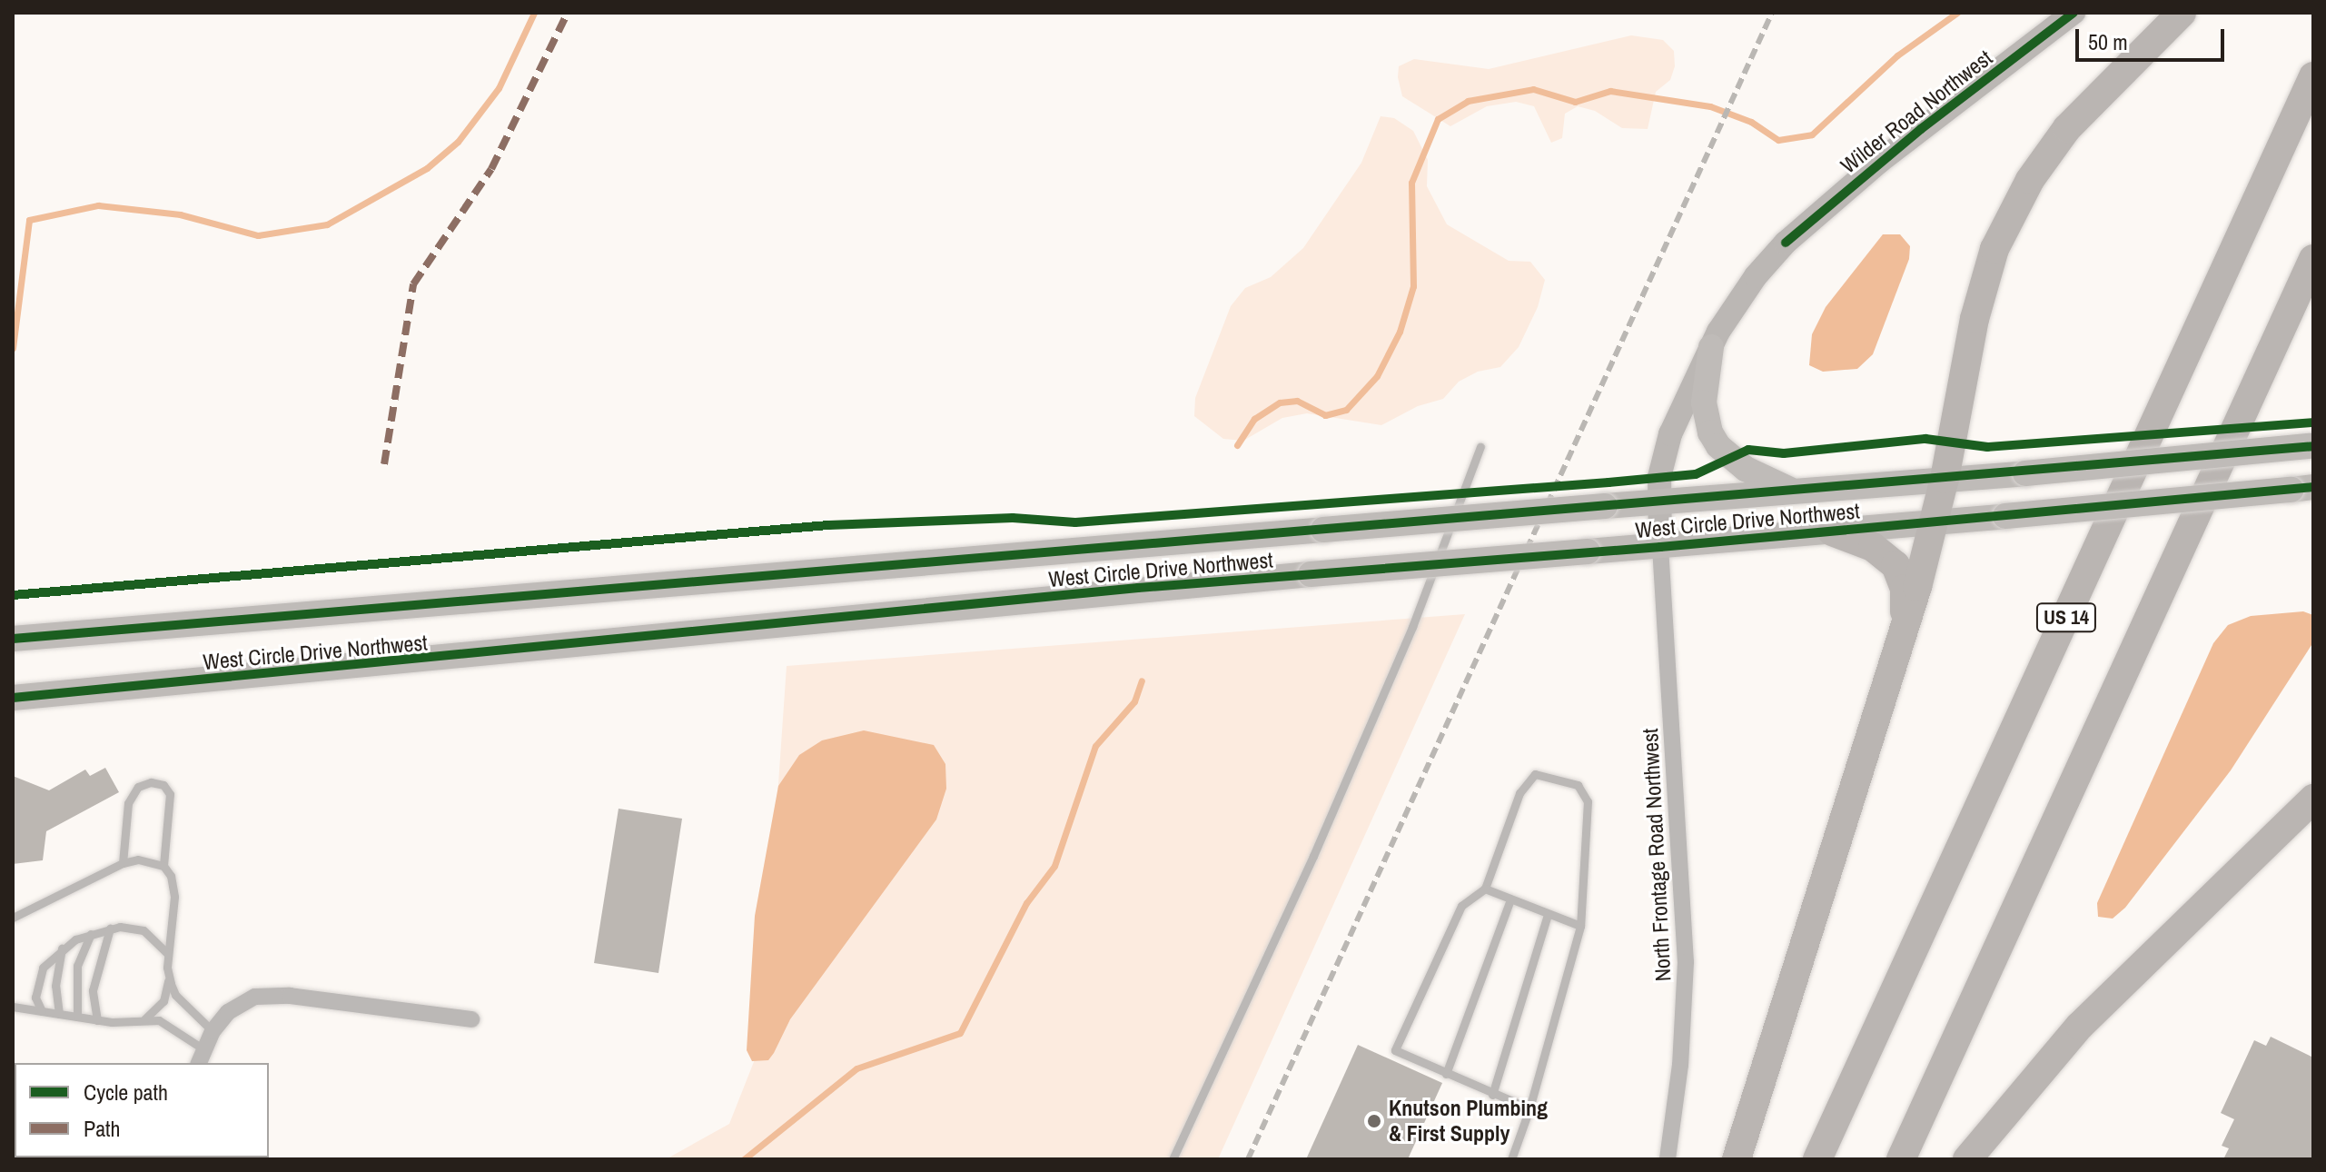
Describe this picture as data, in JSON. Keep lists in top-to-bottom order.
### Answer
{
  "streets": {
    "highway": ["US 14"],
    "main road": ["West Circle Drive Northwest"],
    "street": ["Wilder Road Northwest", "North Frontage Road Northwest"]
  },
  "crossings": [
    ["Wilder Road Northwest", "West Circle Drive Northwest"],
    ["Wilder Road Northwest", "North Frontage Road Northwest"],
    ["West Circle Drive Northwest", "North Frontage Road Northwest"]
  ],
  "places": ["Knutson Plumbing & First Supply"],
  "legend": ["Cycle path", "Path"],
  "scale_bar": "50 m"
}
